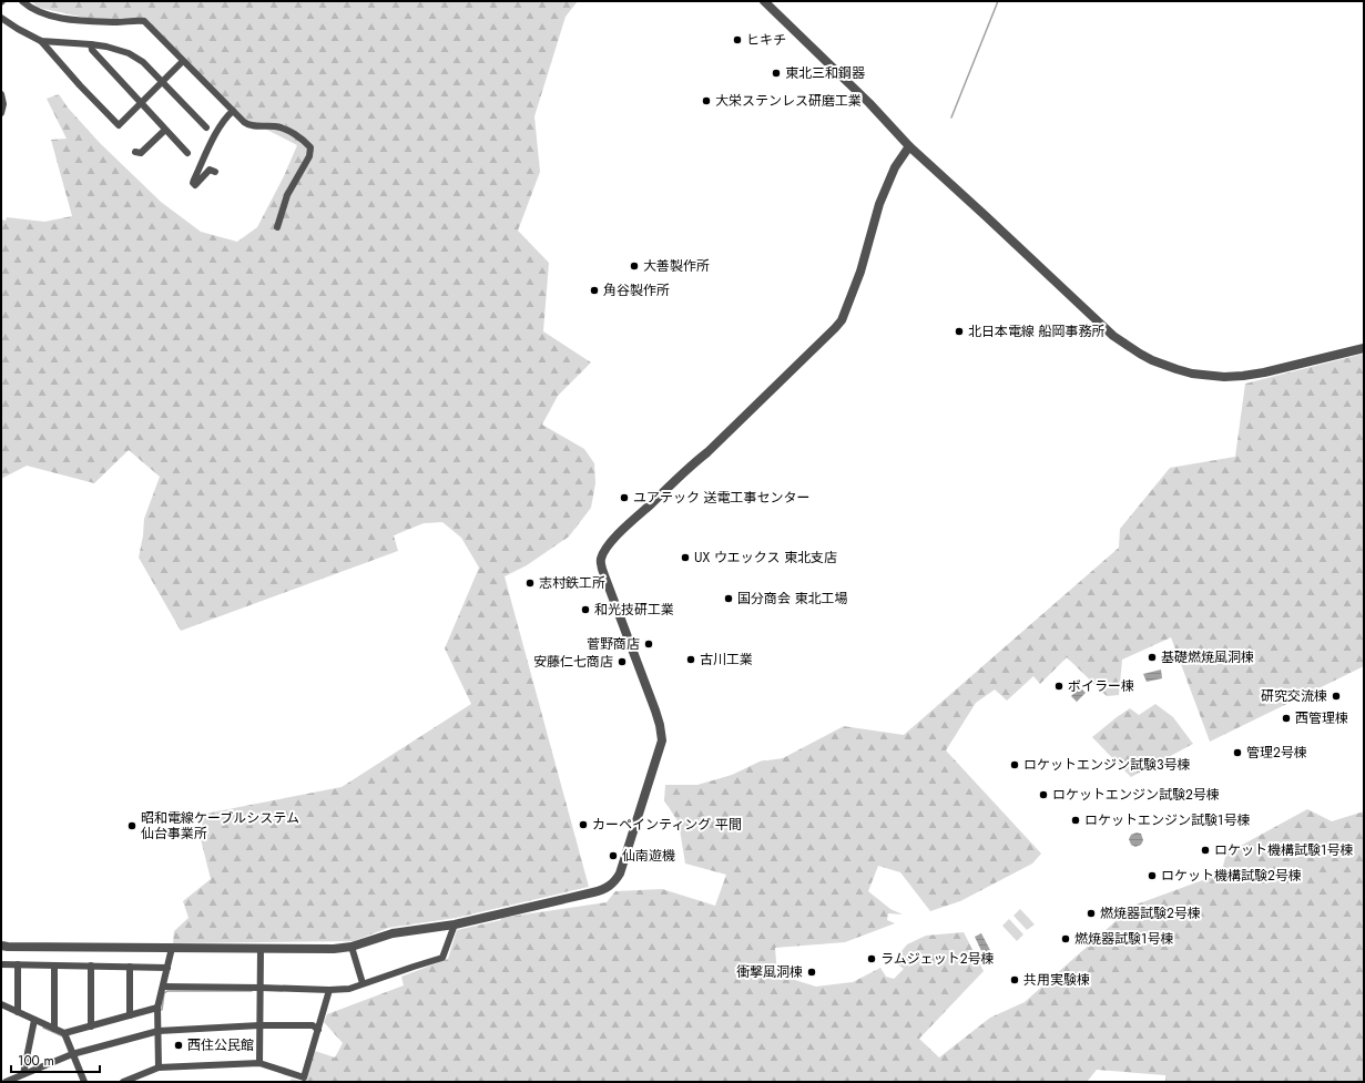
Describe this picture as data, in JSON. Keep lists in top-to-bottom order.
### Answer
{
  "places": [
    "ヒキチ",
    "東北三和鋼器",
    "大栄ステンレス研磨工業",
    "大善製作所",
    "角谷製作所",
    "北日本電線 船岡事務所",
    "ユアテック 送電工事センター",
    "UX ウエックス 東北支店",
    "志村鉄工所",
    "国分商会 東北工場",
    "和光技研工業",
    "菅野商店",
    "基礎燃焼風洞棟",
    "古川工業",
    "安藤仁七商店",
    "ボイラー棟",
    "研究交流棟",
    "西管理棟",
    "管理2号棟",
    "ロケットエンジン試験3号棟",
    "ロケットエンジン試験2号棟",
    "ロケットエンジン試験1号棟",
    "カーペインティング 平間",
    "昭和電線ケーブルシステム 仙台事業所",
    "ロケット機構試験1号棟",
    "仙南遊機",
    "ロケット機構試験2号棟",
    "燃焼器試験2号棟",
    "燃焼器試験1号棟",
    "ラムジェット2号棟",
    "衝撃風洞棟",
    "共用実験棟",
    "西住公民館"
  ],
  "scale_bar": "100 m"
}
